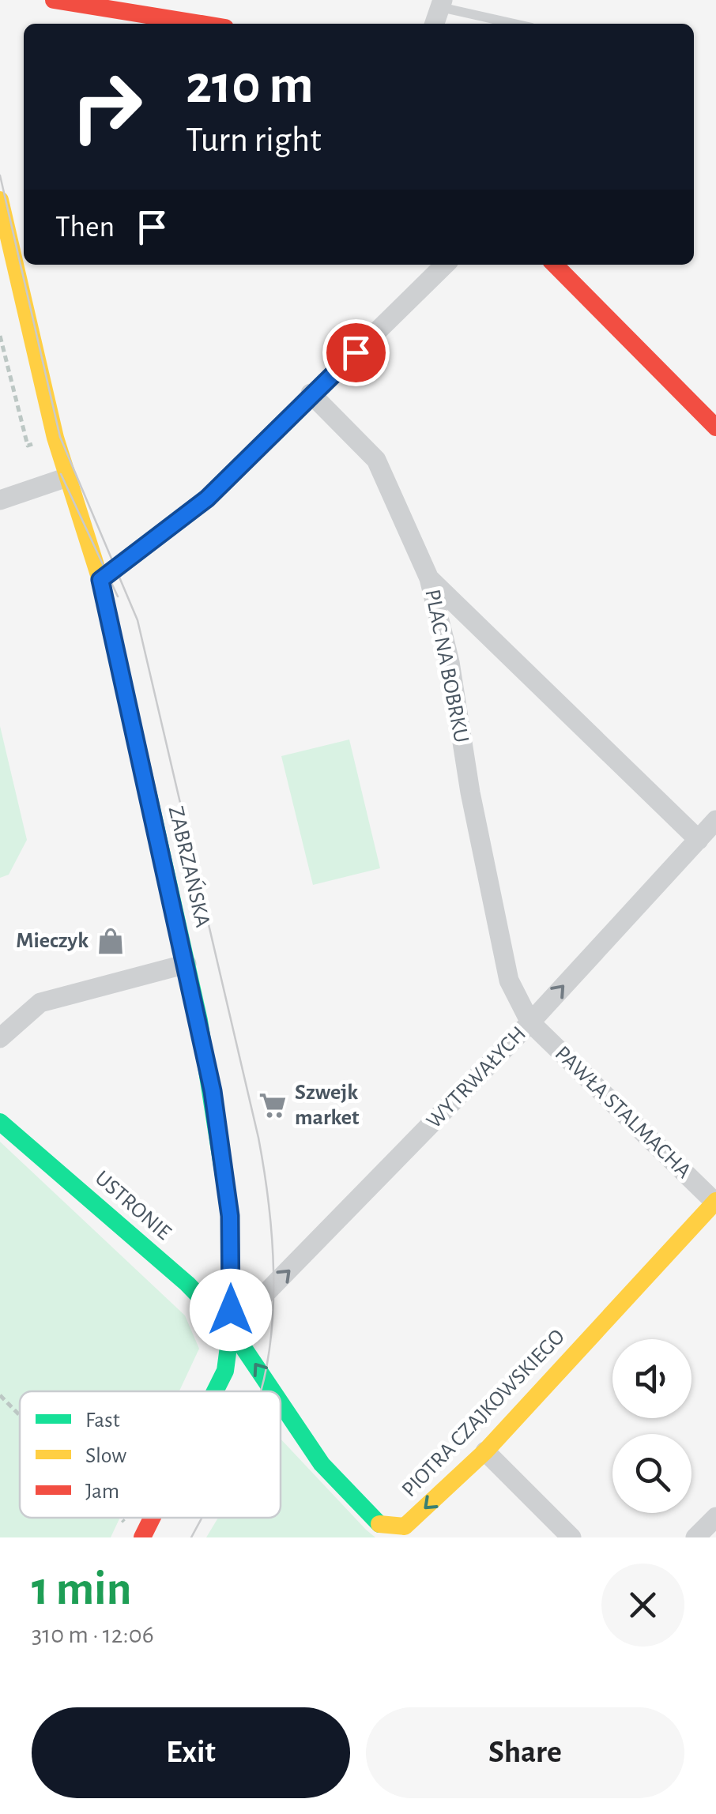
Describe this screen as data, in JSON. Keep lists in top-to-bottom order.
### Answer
{
  "streets": {
    "street": [
      "PLAC NA BOBRKU",
      "ZABRZAŃSKA",
      "WYTRWAŁYCH",
      "PAWŁA STALMACHA",
      "USTRONIE",
      "PIOTRA CZAJKOWSKIEGO"
    ]
  },
  "crossings": [
    ["PLAC NA BOBRKU", "WYTRWAŁYCH"],
    ["PLAC NA BOBRKU", "PAWŁA STALMACHA"],
    ["ZABRZAŃSKA", "WYTRWAŁYCH"],
    ["ZABRZAŃSKA", "USTRONIE"],
    ["ZABRZAŃSKA", "PIOTRA CZAJKOWSKIEGO"],
    ["WYTRWAŁYCH", "PAWŁA STALMACHA"],
    ["WYTRWAŁYCH", "USTRONIE"],
    ["WYTRWAŁYCH", "PIOTRA CZAJKOWSKIEGO"],
    ["PAWŁA STALMACHA", "PIOTRA CZAJKOWSKIEGO"],
    ["USTRONIE", "PIOTRA CZAJKOWSKIEGO"]
  ],
  "one_way": ["WYTRWAŁYCH"],
  "places": {
    "shop": ["Mieczyk"],
    "supermarket": ["Szwejk market"]
  },
  "legend": ["Fast", "Slow", "Jam"],
  "page": {
    "turn": ["210 m", "Turn right"],
    "then": "Then",
    "heading": ["1 min", "310 m · 12:06"],
    "buttons": ["Exit", "Share"]
  }
}
